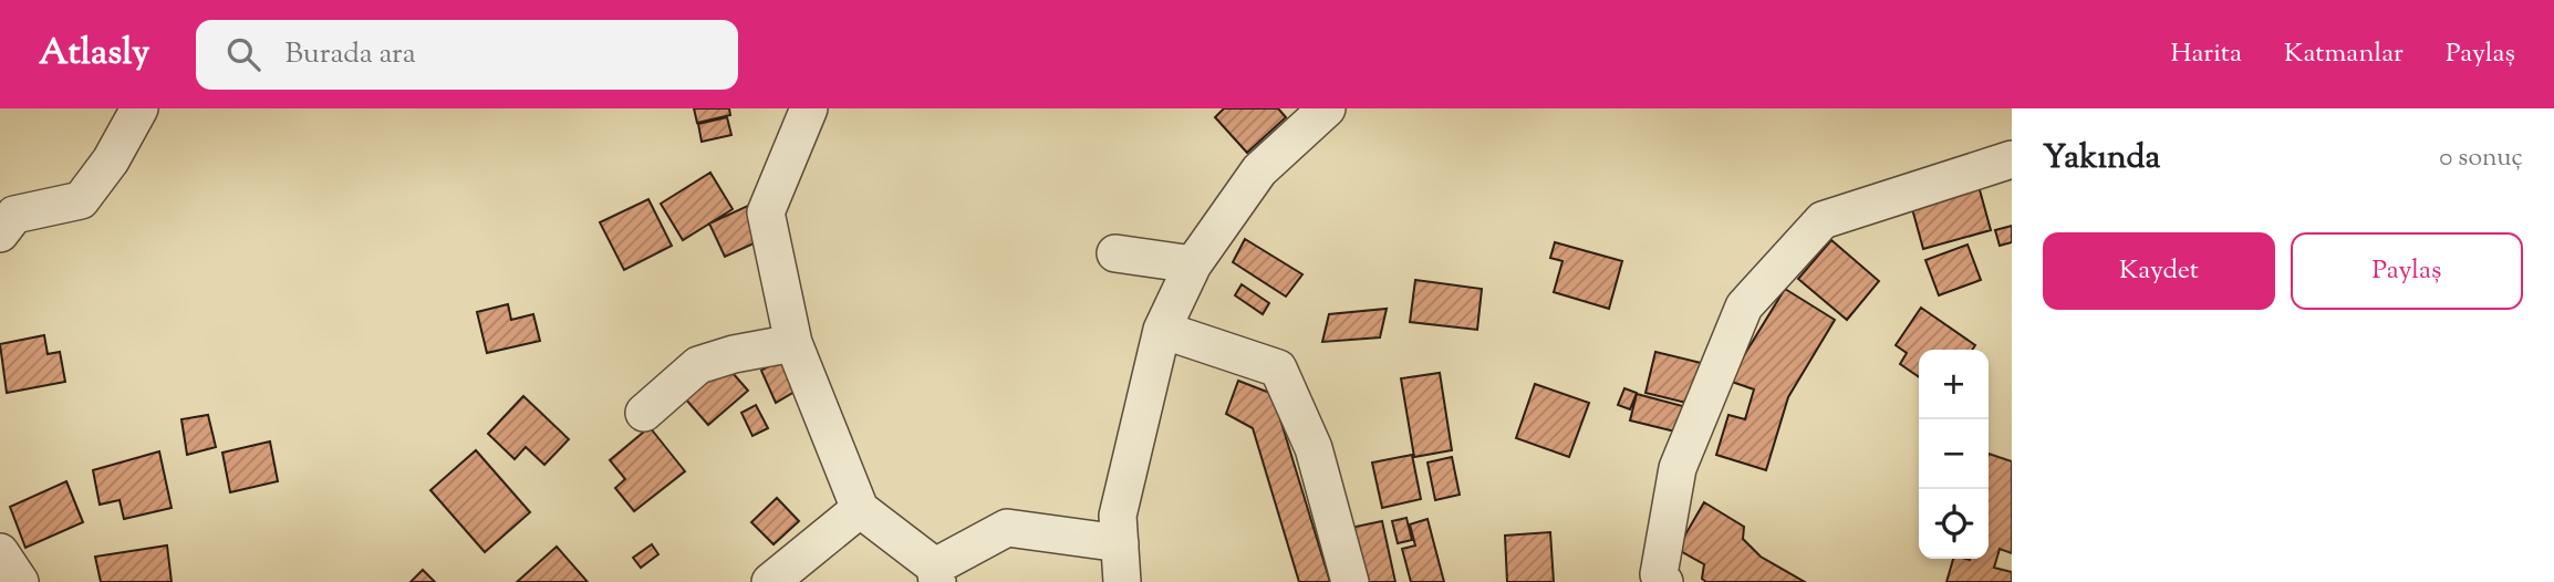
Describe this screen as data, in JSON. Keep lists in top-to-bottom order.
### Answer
{
  "page": {
    "header": "Atlasly",
    "search": "Burada ara",
    "nav": ["Harita", "Katmanlar", "Paylaş"],
    "heading": ["Yakında", "0 sonuç"],
    "buttons": ["Kaydet", "Paylaş"],
    "map_buttons": ["+", "−"]
  }
}
